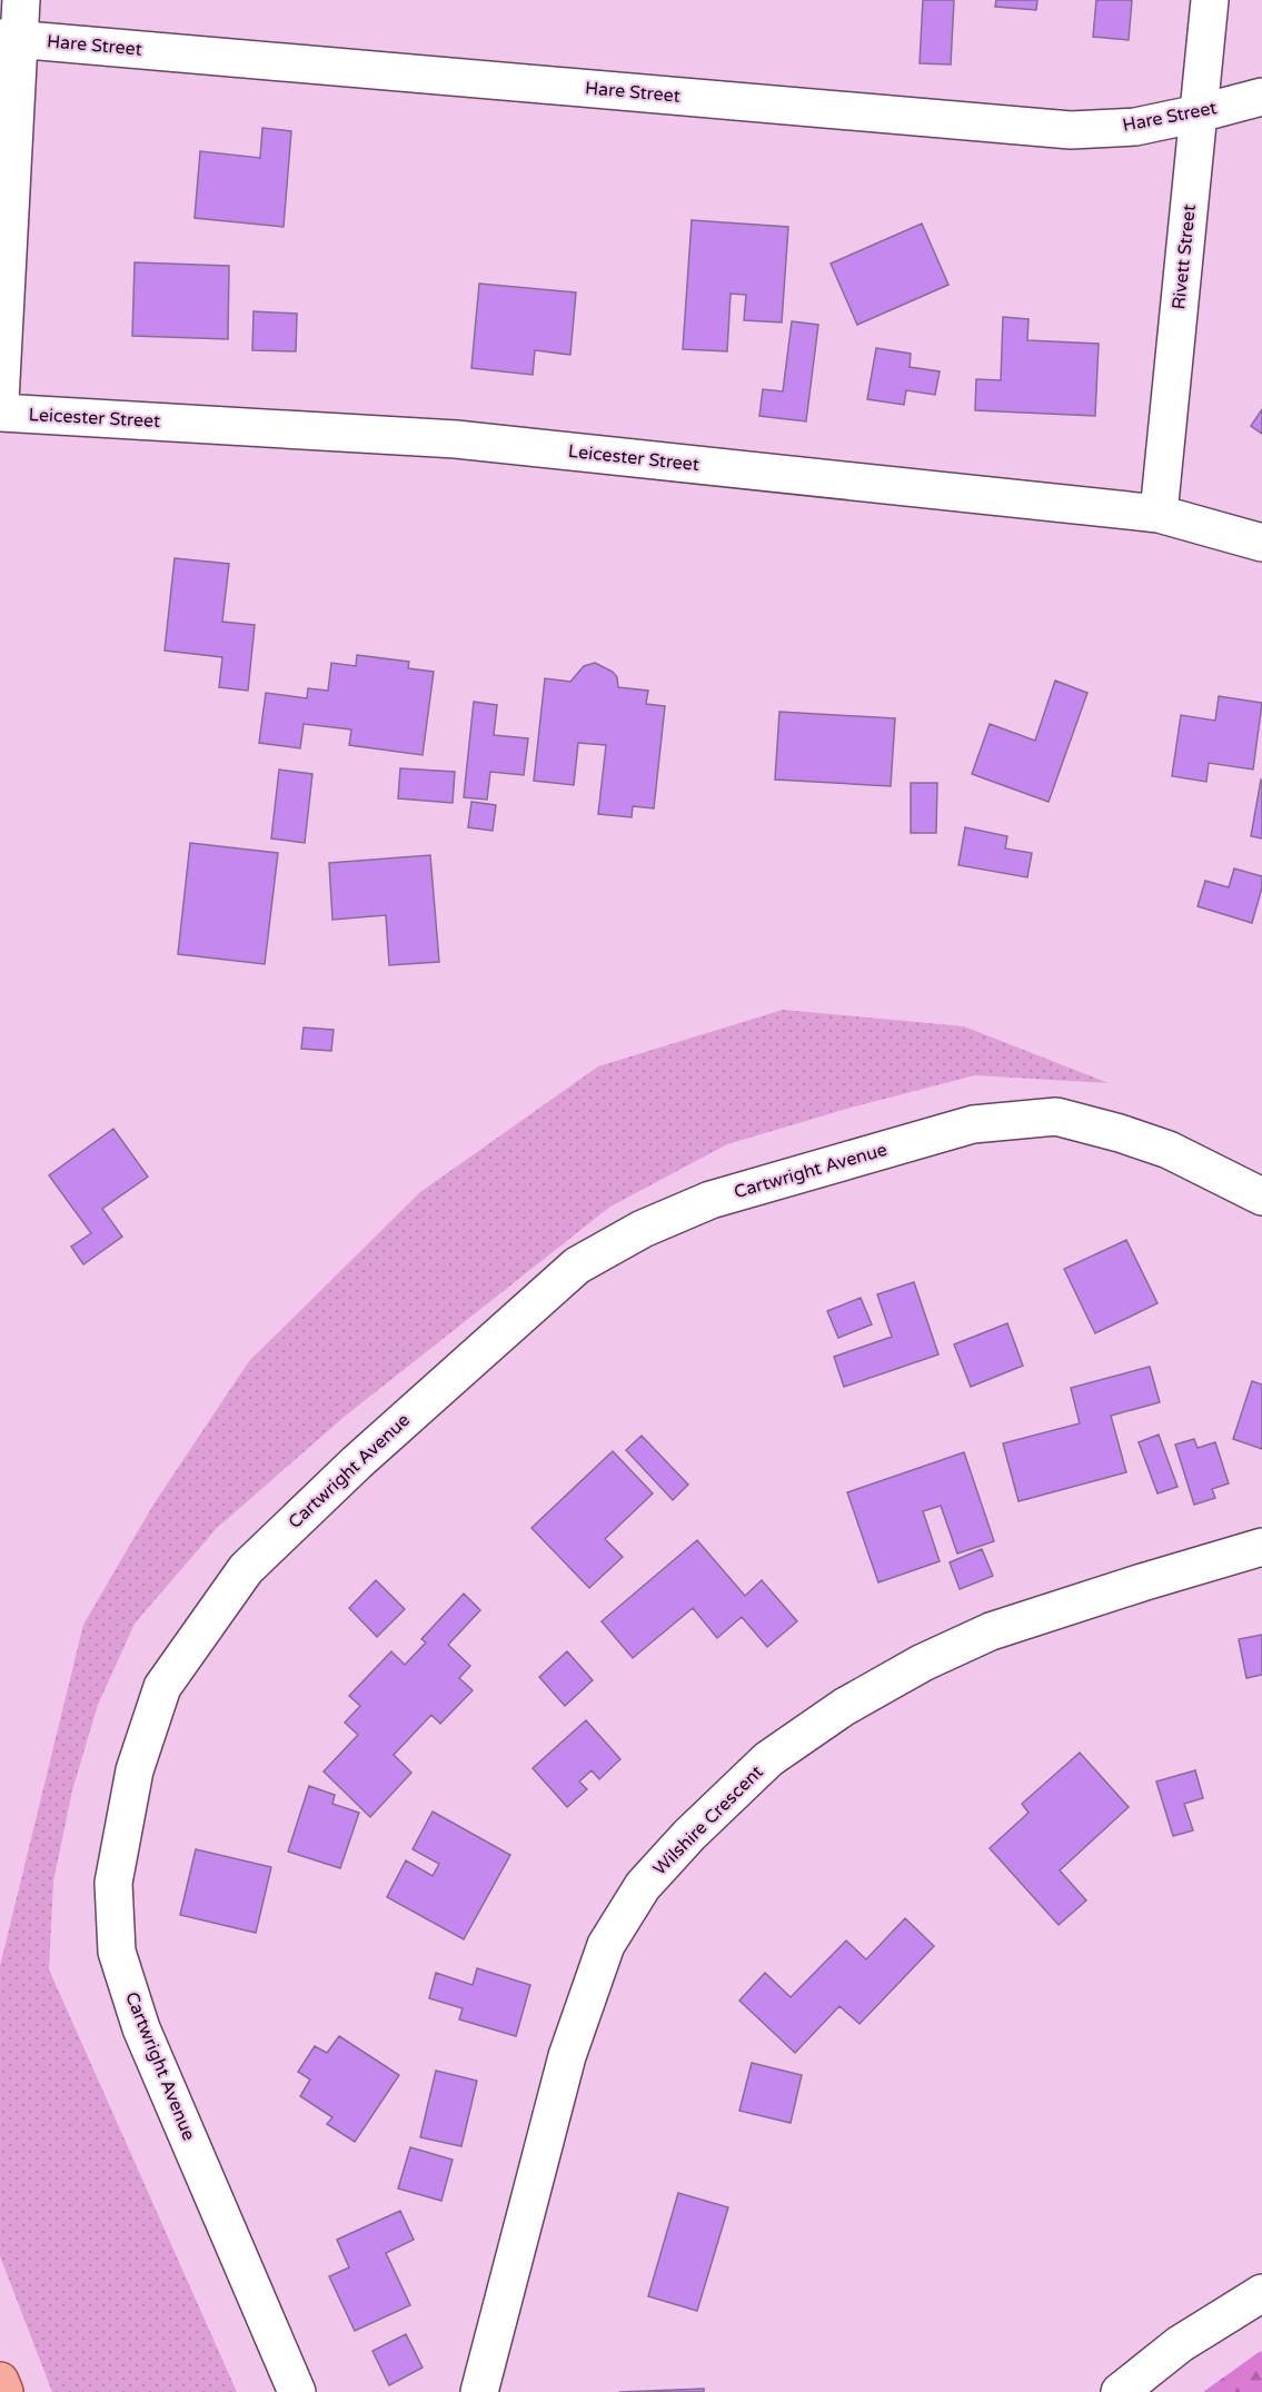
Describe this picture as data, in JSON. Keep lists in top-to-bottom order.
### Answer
{
  "streets": {
    "street": [
      "Hare Street",
      "Rivett Street",
      "Leicester Street",
      "Cartwright Avenue",
      "Wilshire Crescent"
    ]
  },
  "crossings": [
    ["Hare Street", "Rivett Street"],
    ["Rivett Street", "Leicester Street"]
  ]
}
